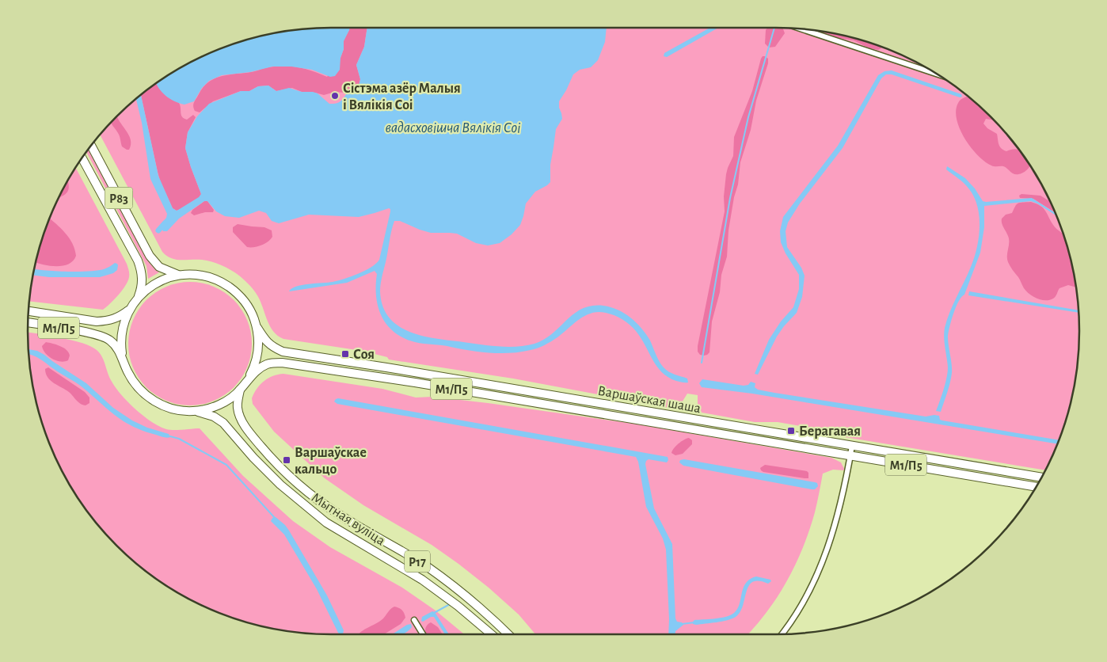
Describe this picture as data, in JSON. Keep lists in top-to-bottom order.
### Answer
{
  "streets": {
    "highway": [
      "Р83",
      "М1/П5",
      "Варшаўская шаша",
      "Мытная вуліца",
      "Р17"
    ]
  },
  "crossings": [
    ["Р83", "Варшаўская шаша"],
    ["Р83", "Мытная вуліца"],
    ["Варшаўская шаша", "Мытная вуліца"]
  ],
  "water": ["вадасховішча Вялікія Соі"],
  "places": {
    "other": ["Сістэма азёр Малыя і Вялікія Соі"],
    "transit": ["Соя", "Берагавая", "Варшаўскае кальцо"]
  }
}
